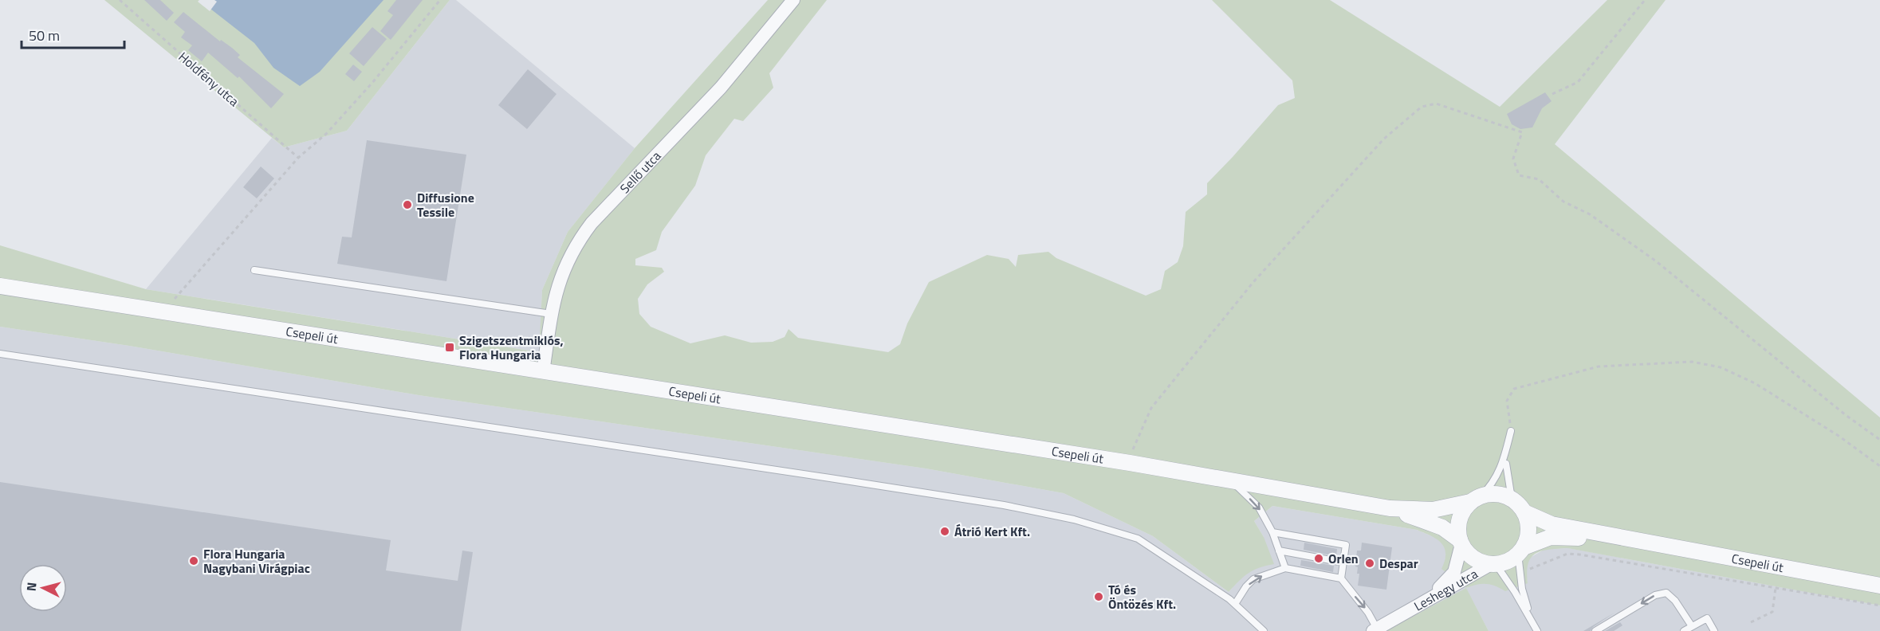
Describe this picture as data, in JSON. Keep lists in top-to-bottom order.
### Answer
{
  "streets": {
    "street": ["Sellő utca", "Csepeli út", "Leshegy utca"],
    "path": ["Holdfény utca"]
  },
  "crossings": [
    ["Sellő utca", "Csepeli út"],
    ["Csepeli út", "Leshegy utca"]
  ],
  "places": {
    "other": [
      "Diffusione Tessile",
      "Átrió Kert Kft.",
      "Orlen",
      "Flora Hungaria Nagybani Virágpiac",
      "Despar",
      "Tó és Öntözés Kft."
    ],
    "transit": ["Szigetszentmiklós, Flora Hungaria"]
  },
  "scale_bar": "50 m",
  "north": "left"
}
